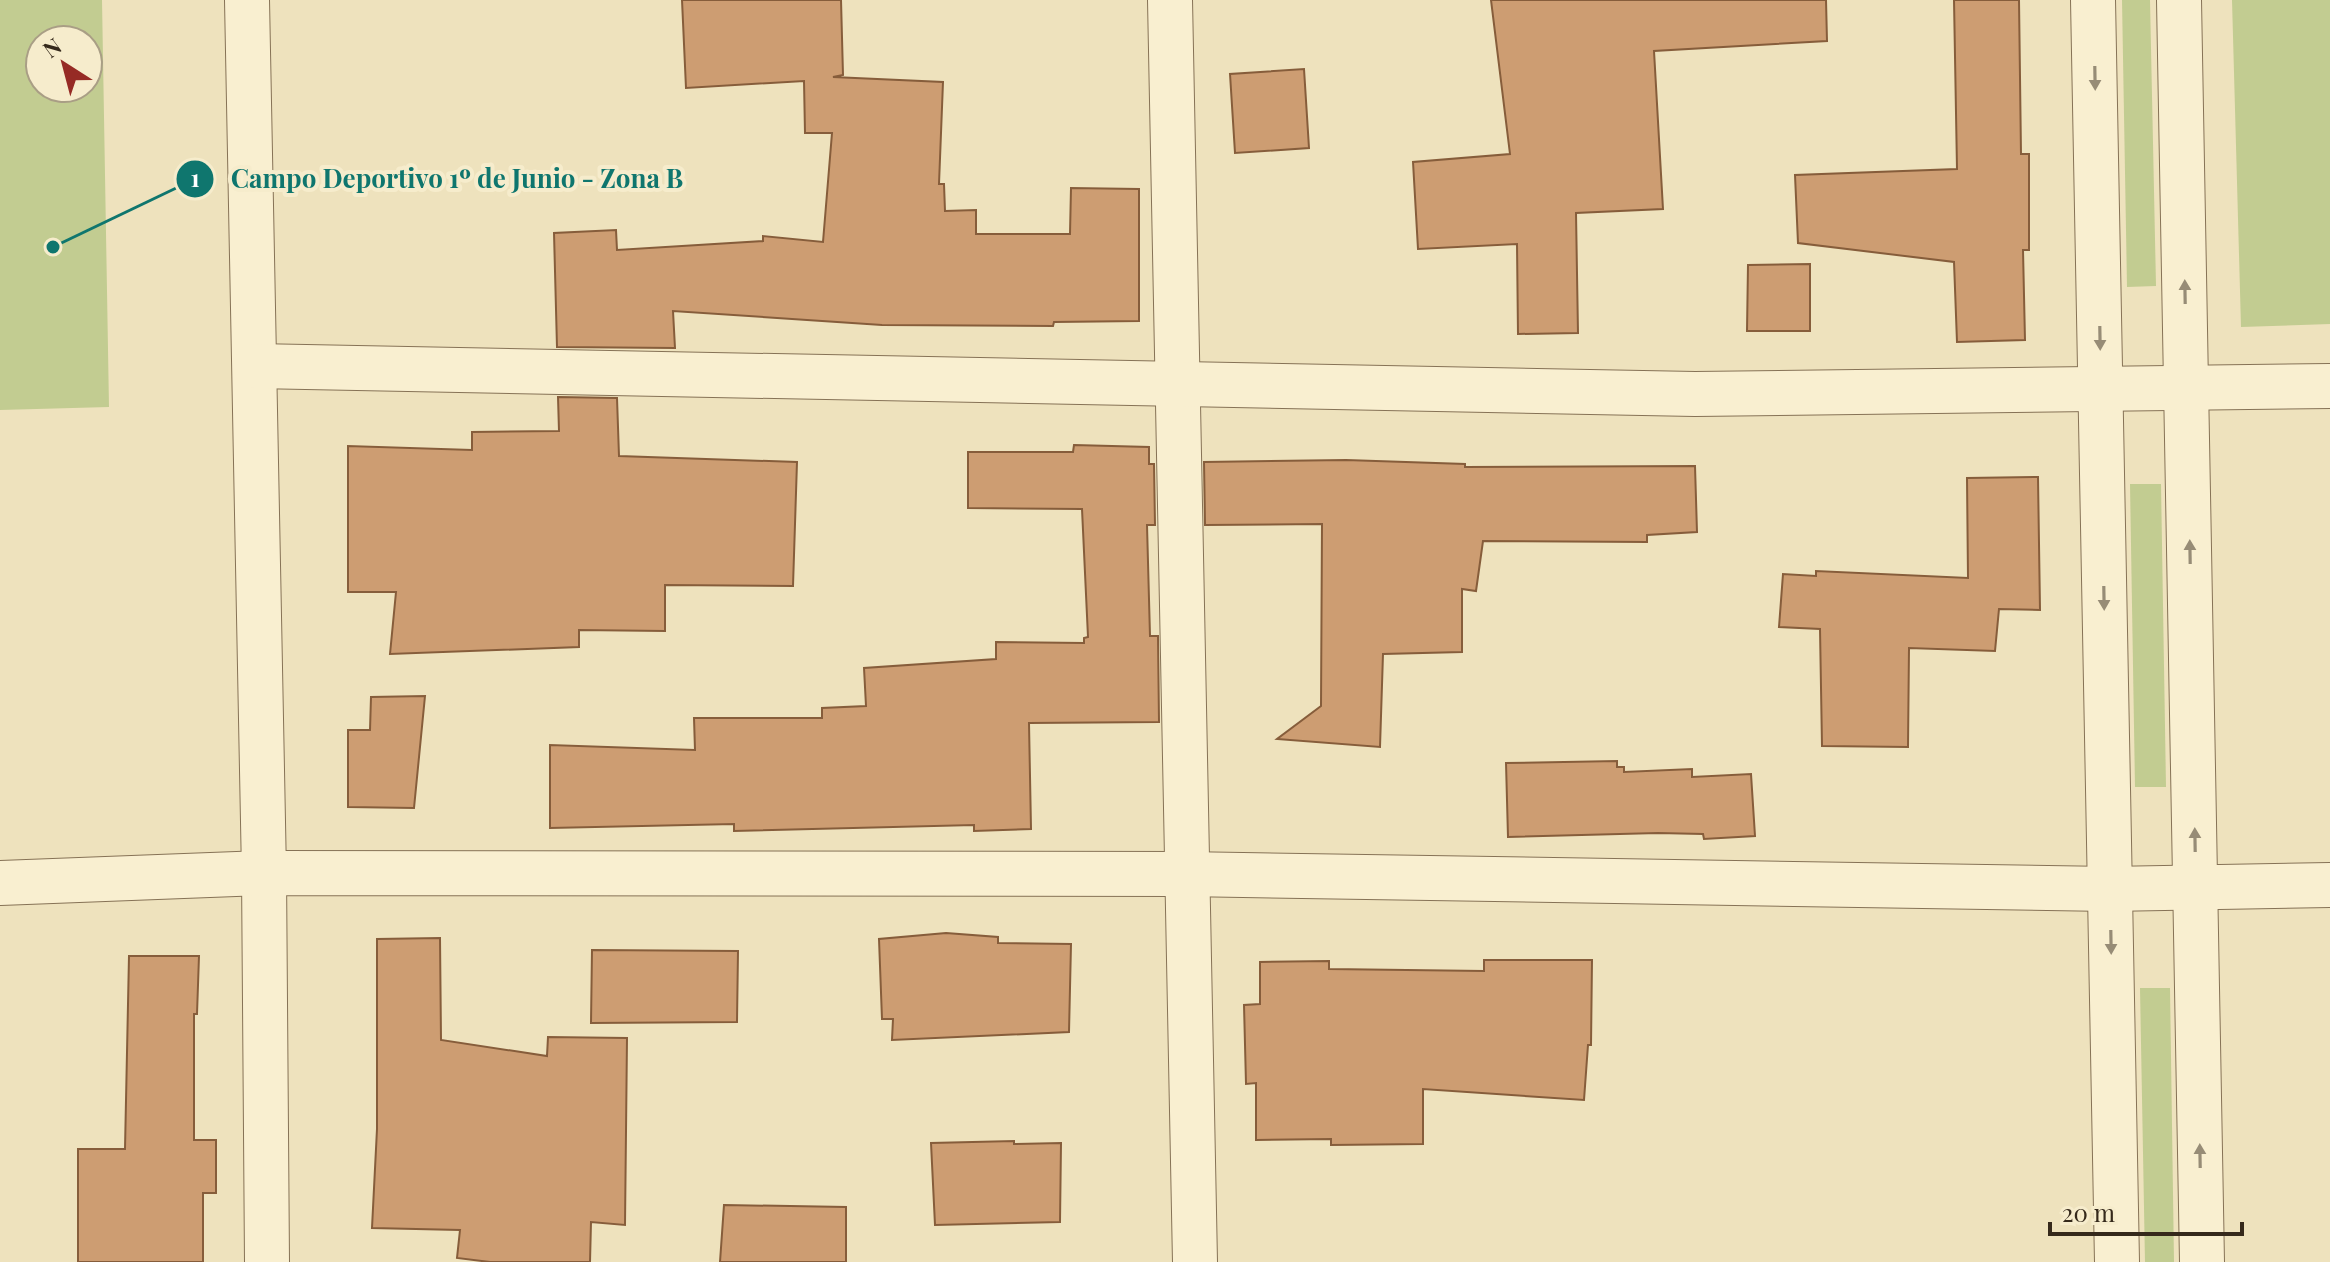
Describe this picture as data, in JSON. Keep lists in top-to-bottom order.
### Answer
{
  "places": ["Campo Deportivo 1º de Junio - Zona B"],
  "scale_bar": "20 m",
  "north": "top left"
}
